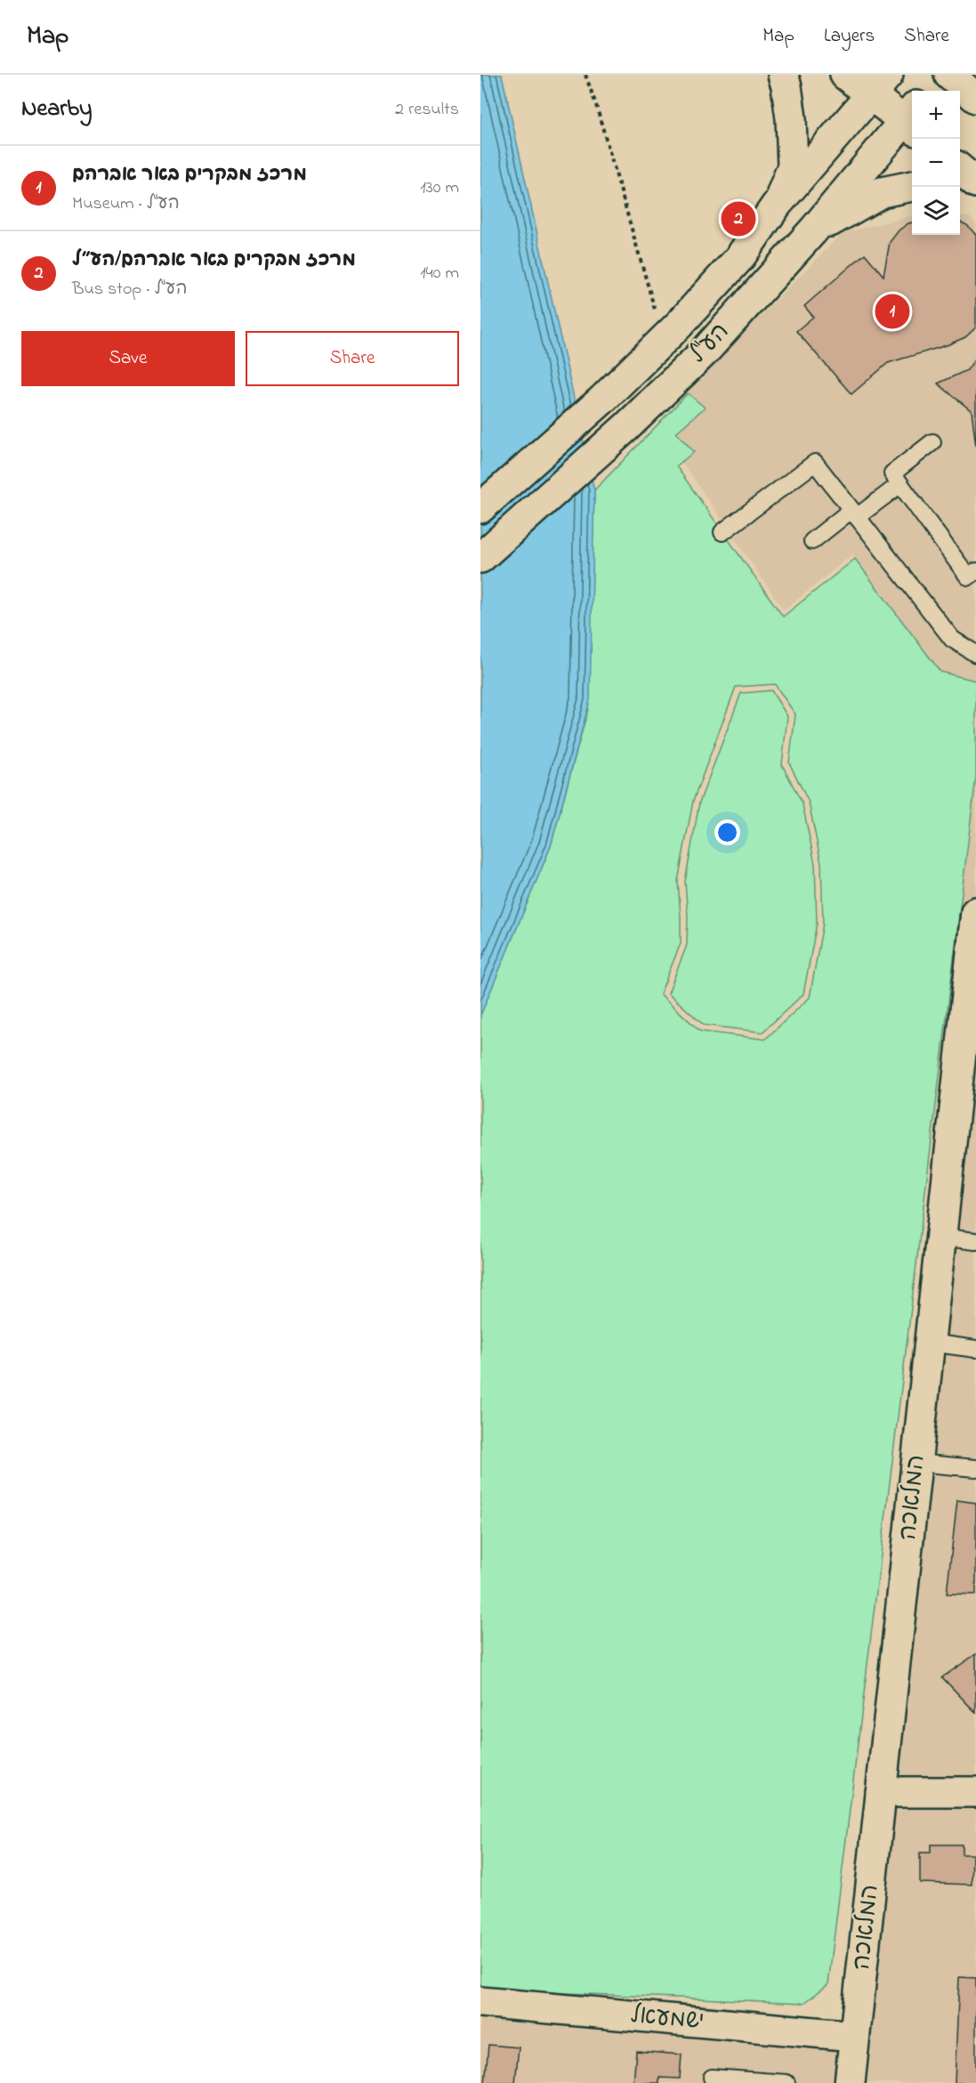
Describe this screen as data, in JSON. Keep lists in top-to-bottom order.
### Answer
{
  "streets": {
    "street": ["הע\"ל", "המלאכה", "ישמעאל"]
  },
  "crossings": [
    ["המלאכה", "ישמעאל"]
  ],
  "page": {
    "header": "Map",
    "nav": ["Map", "Layers", "Share"],
    "heading": ["Nearby", "2 results"],
    "map_buttons": ["+", "−"],
    "list": [
      {
        "mark": "1",
        "name": "מרכז מבקרים באר אברהם",
        "note": "Museum · הע\"ל",
        "value": "130 m"
      },
      {
        "mark": "2",
        "name": "מרכז מבקרים באר אברהם/הע״ל",
        "note": "Bus stop · הע\"ל",
        "value": "140 m"
      }
    ],
    "pins": ["2", "1"],
    "buttons": ["Save", "Share"]
  }
}
